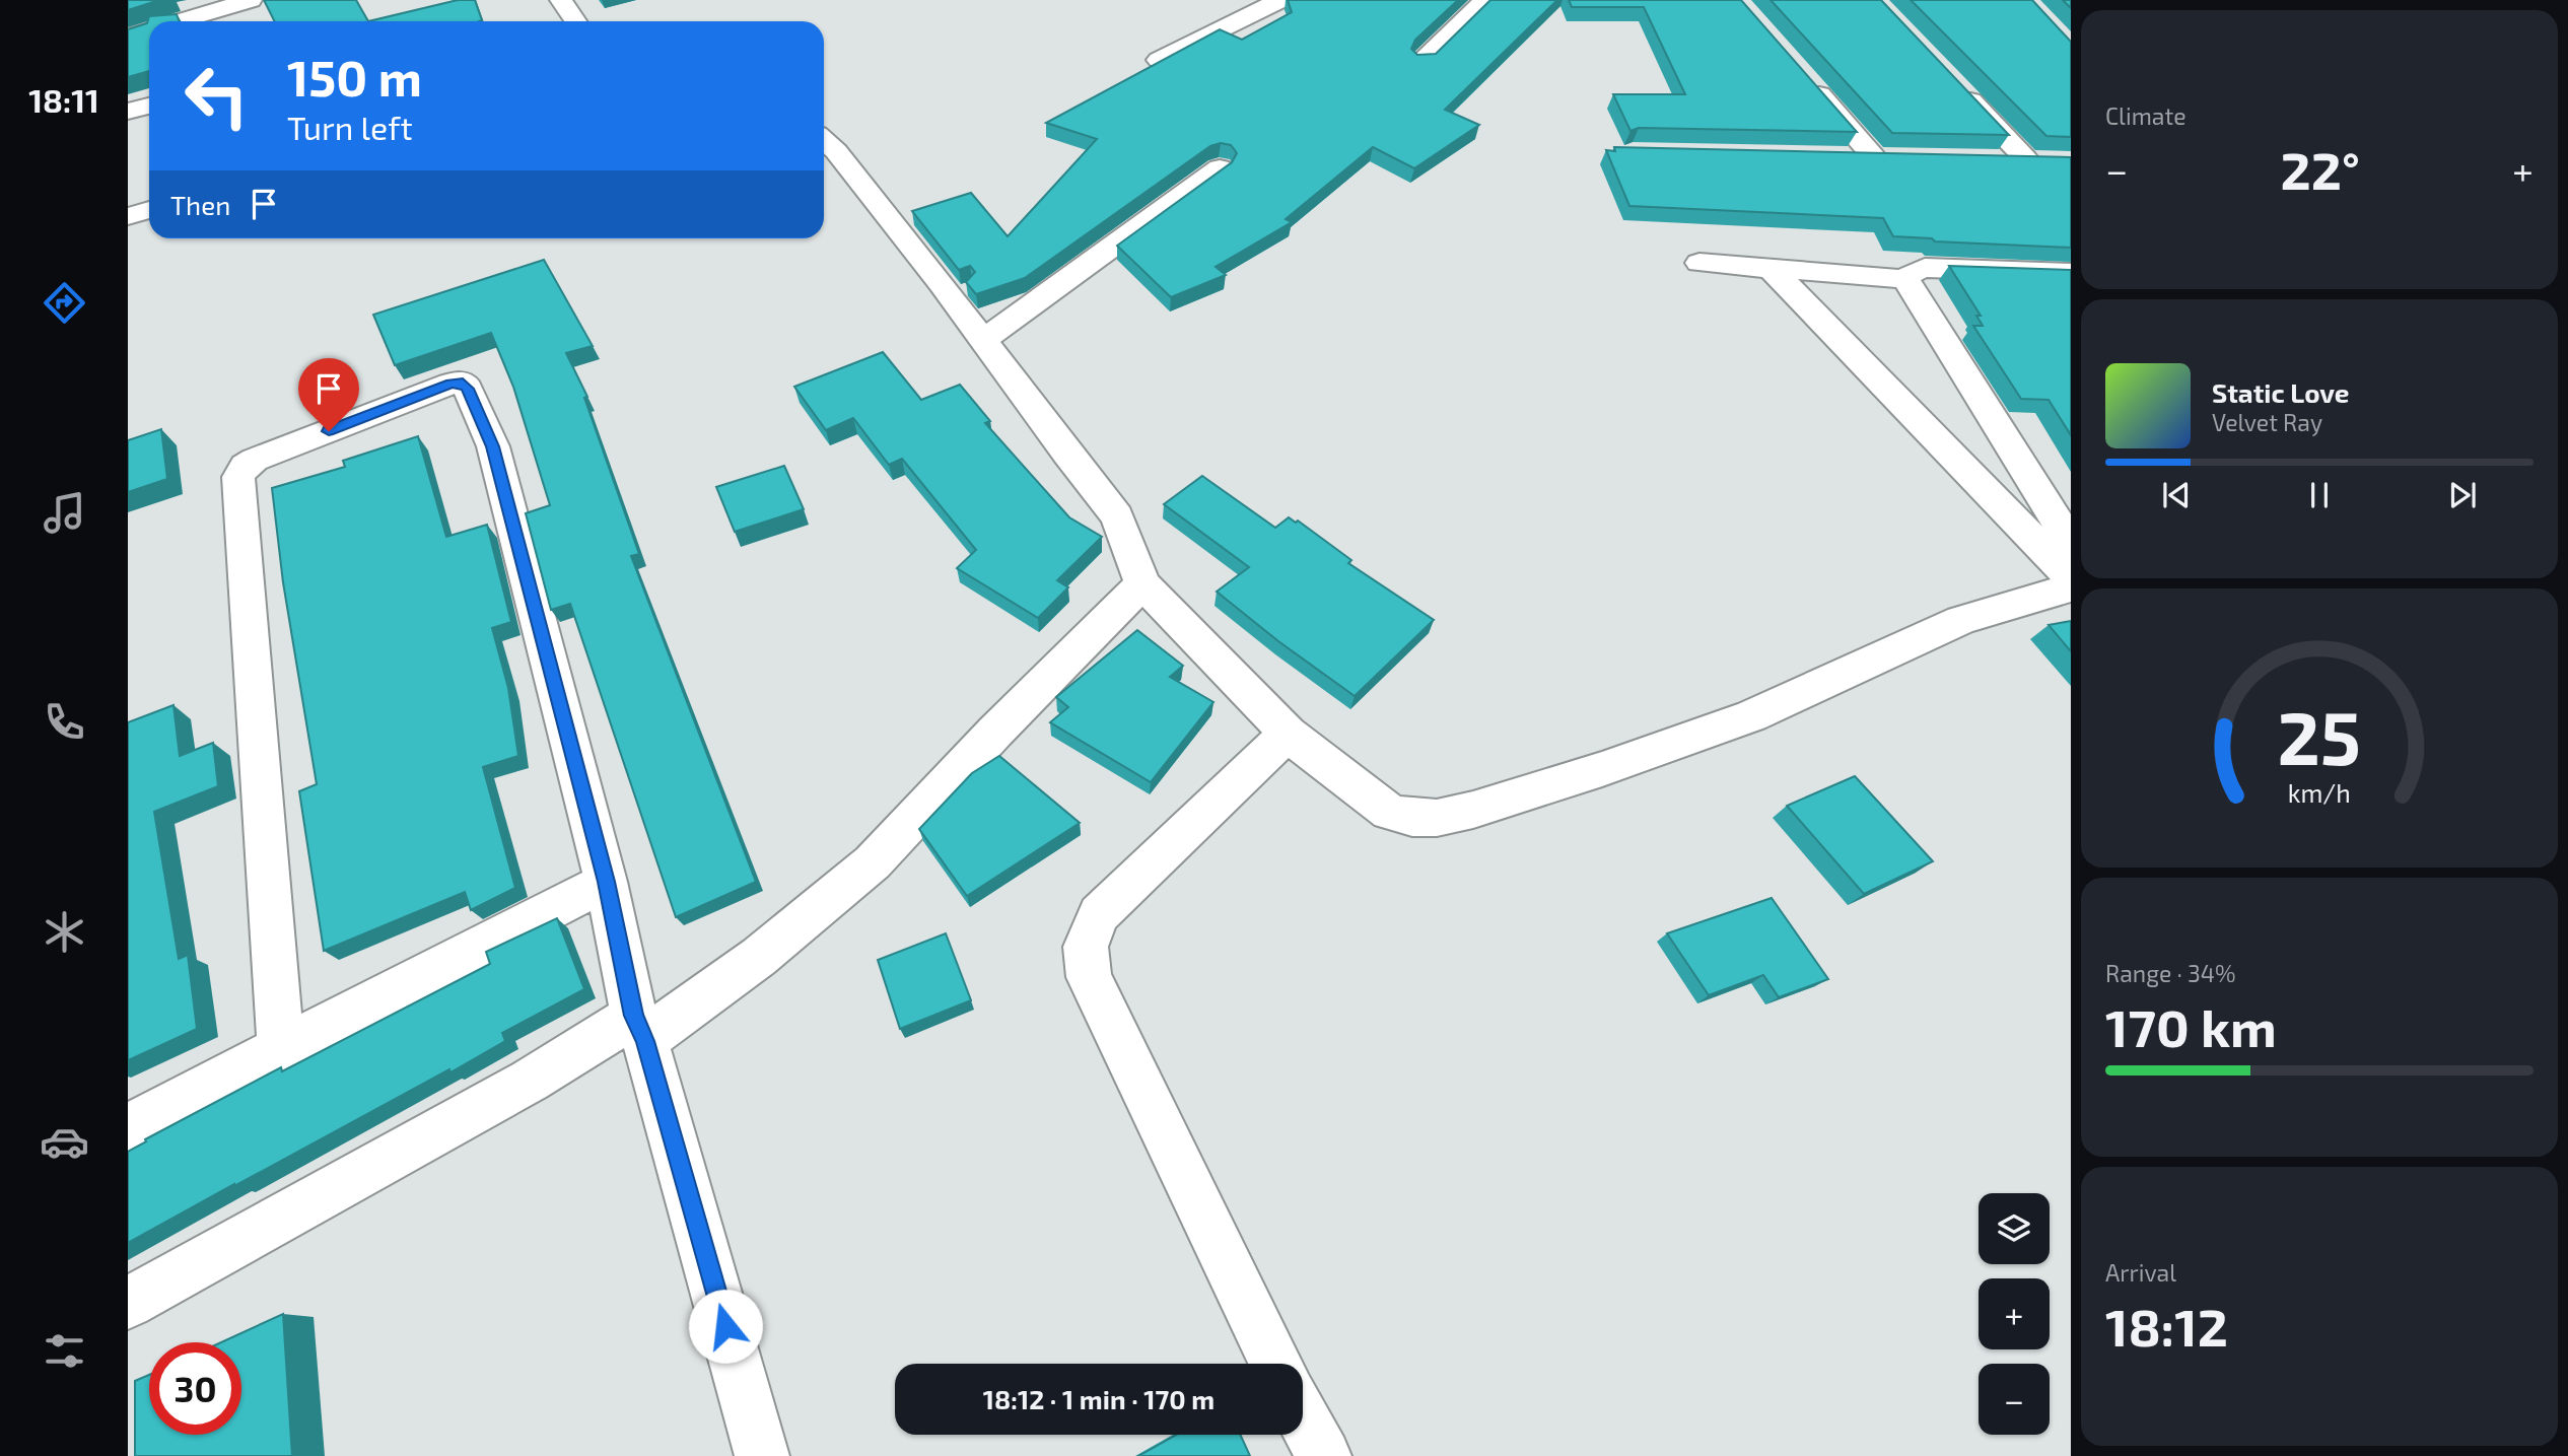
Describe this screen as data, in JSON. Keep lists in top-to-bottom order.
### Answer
{
  "page": {
    "tabs": "18:11",
    "tile": [
      "Climate",
      ["Range · 34%", "170 km"],
      ["Arrival", "18:12"]
    ],
    "turn": ["150 m", "Turn left"],
    "heat": ["−", "22°", "+"],
    "then": "Then",
    "song": ["Static Love", "Velvet Ray"],
    "map_buttons": ["+", "−"],
    "limit": "30",
    "trip": "18:12 · 1 min · 170 m",
    "gauge": ["25", "km/h"]
  }
}
